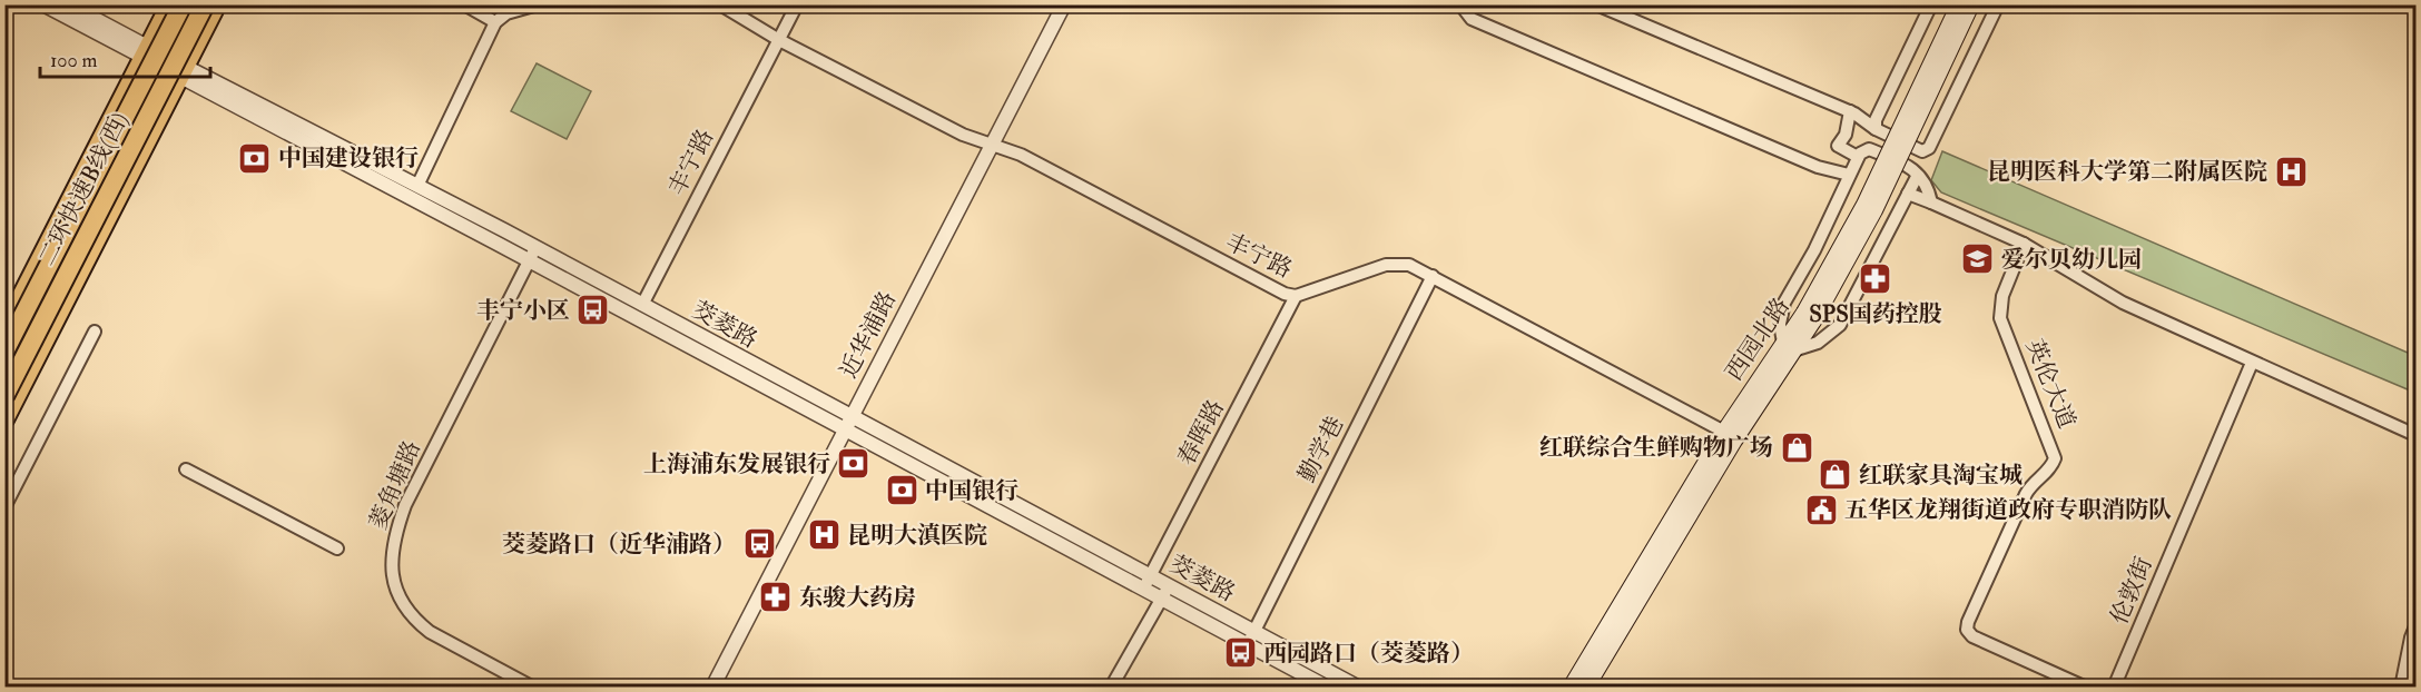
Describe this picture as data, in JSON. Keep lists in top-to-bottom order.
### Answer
{
  "streets": {
    "main road": ["二环快速B线(西)", "西园北路"],
    "street": [
      "丰宁路",
      "茭菱路",
      "近华浦路",
      "英伦大道",
      "春晖路",
      "勤学巷",
      "菱角塘路",
      "伦敦街"
    ]
  },
  "crossings": [
    ["丰宁路", "茭菱路"],
    ["丰宁路", "近华浦路"],
    ["丰宁路", "西园北路"],
    ["丰宁路", "春晖路"],
    ["丰宁路", "勤学巷"],
    ["茭菱路", "近华浦路"],
    ["茭菱路", "春晖路"],
    ["茭菱路", "勤学巷"],
    ["茭菱路", "菱角塘路"]
  ],
  "places": {
    "bank": ["中国建设银行", "上海浦东发展银行", "中国银行"],
    "hospital": ["昆明医科大学第二附属医院", "昆明大滇医院"],
    "school or university": ["爱尔贝幼儿园"],
    "pharmacy": ["SPS国药控股", "东骏大药房"],
    "bus stop": ["丰宁小区", "茭菱路口（近华浦路）", "西园路口（茭菱路）"],
    "shop": ["红联综合生鲜购物广场", "红联家具淘宝城"],
    "public building": ["五华区龙翔街道政府专职消防队"]
  },
  "scale_bar": "100 m"
}
